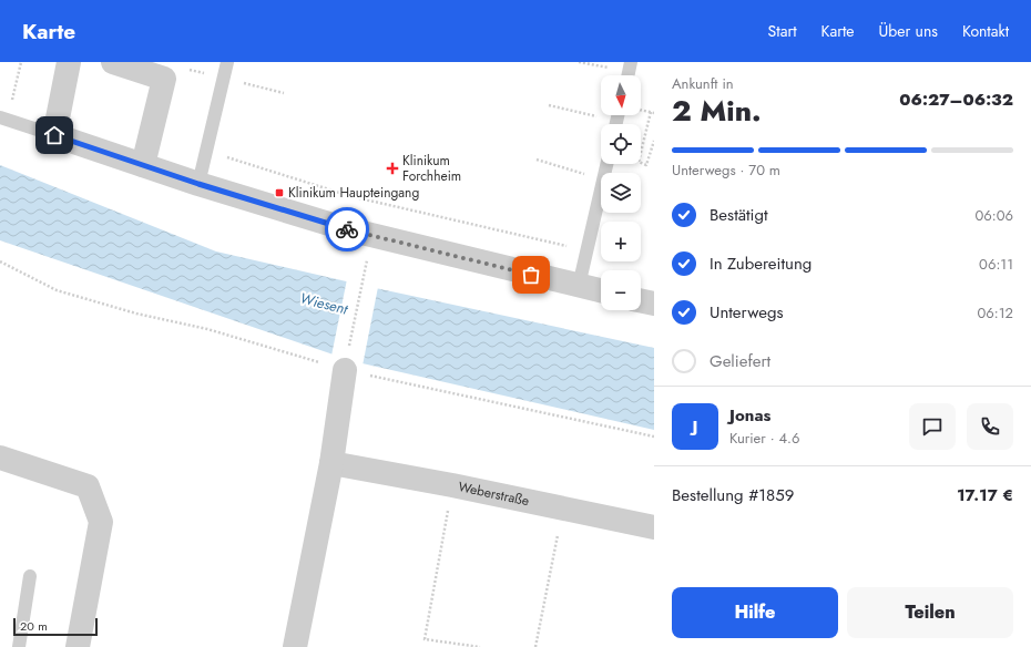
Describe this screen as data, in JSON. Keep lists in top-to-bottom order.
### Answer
{
  "streets": {
    "street": ["Weberstraße"]
  },
  "water": ["Wiesent"],
  "places": {
    "health": ["Klinikum Forchheim"],
    "transit": ["Klinikum Haupteingang"]
  },
  "scale_bar": "20 m",
  "north": "bottom",
  "page": {
    "header": "Karte",
    "nav": [
      "Start",
      "Karte",
      "Über uns",
      "Kontakt"
    ],
    "heading": ["2 Min.", "Ankunft in", "06:27–06:32"],
    "panel": [
      "Jonas",
      "Kurier · 4.6",
      "Bestellung #1859",
      "17.17 €"
    ],
    "map_buttons": ["+", "−"],
    "bar": "Unterwegs · 70 m",
    "list": [
      ["Bestätigt", "06:06"],
      ["In Zubereitung", "06:11"],
      ["Unterwegs", "06:12"],
      "Geliefert"
    ],
    "round": "J",
    "buttons": ["Hilfe", "Teilen"],
    "scale": "20 m"
  }
}
